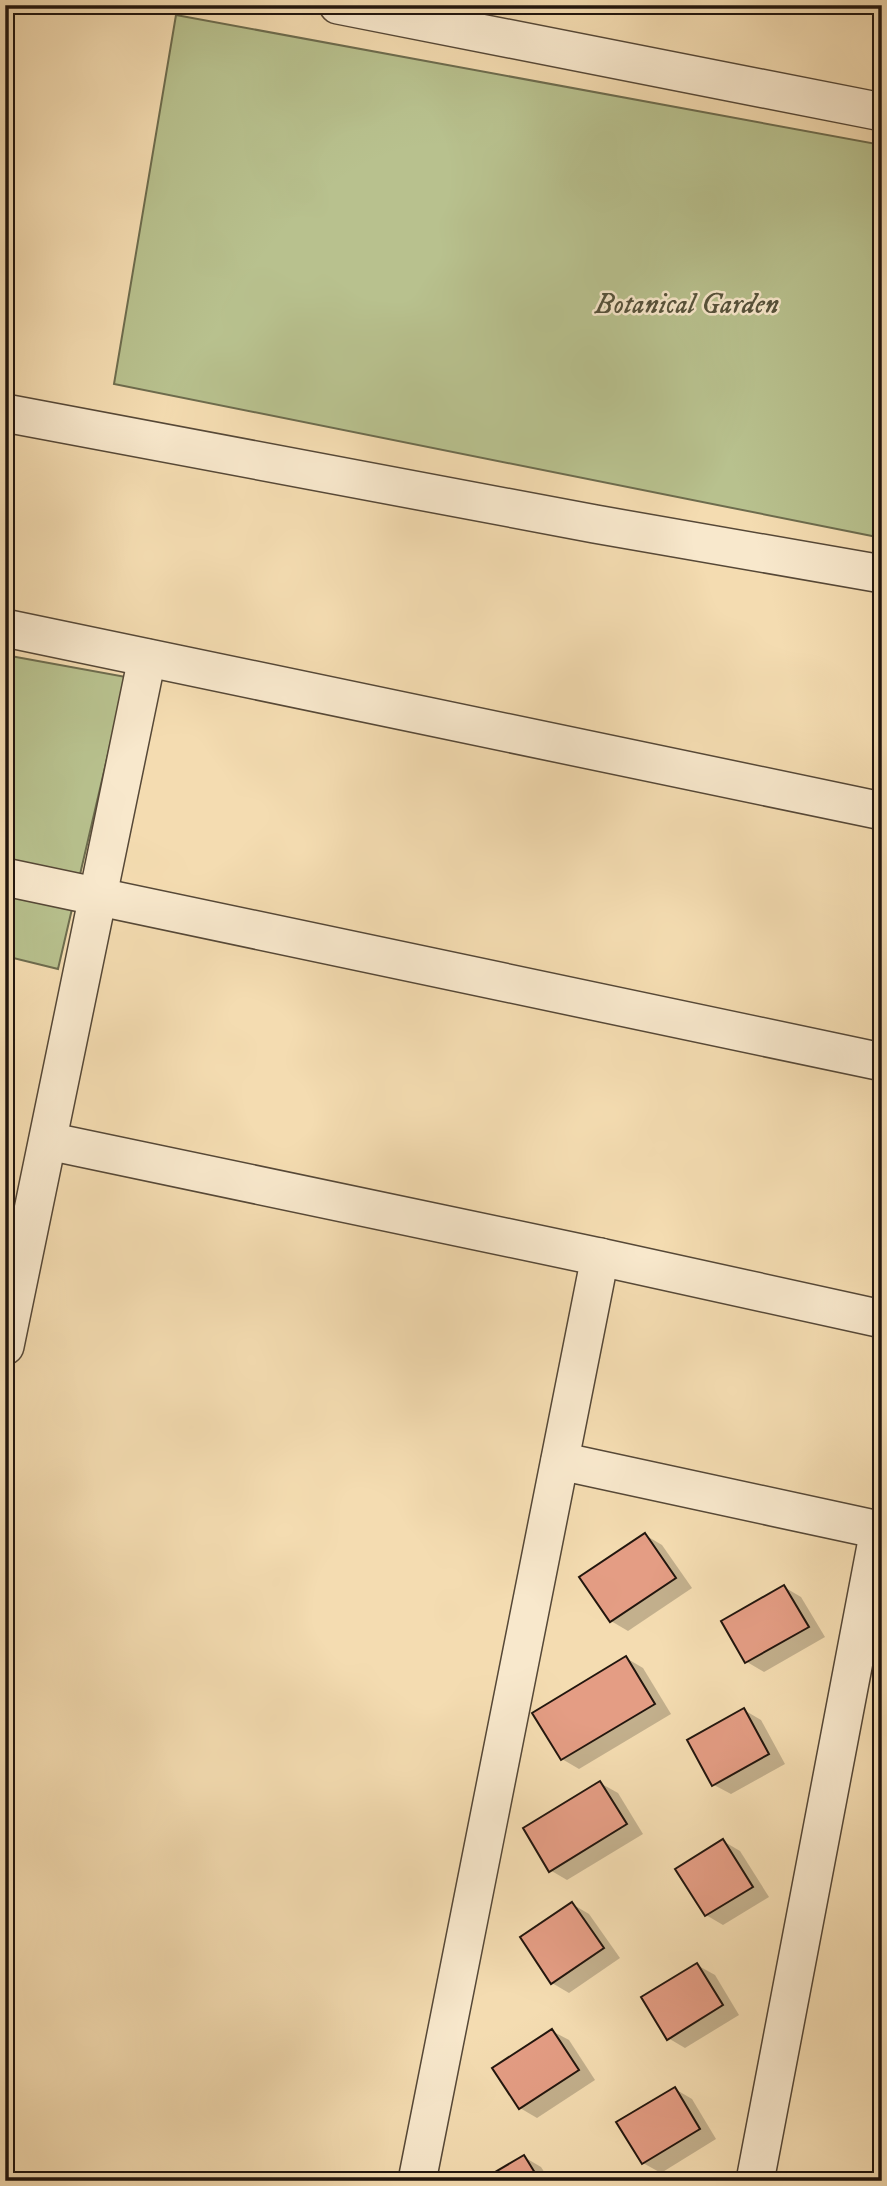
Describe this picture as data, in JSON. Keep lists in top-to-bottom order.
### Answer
{
  "parks": ["Botanical Garden"]
}
